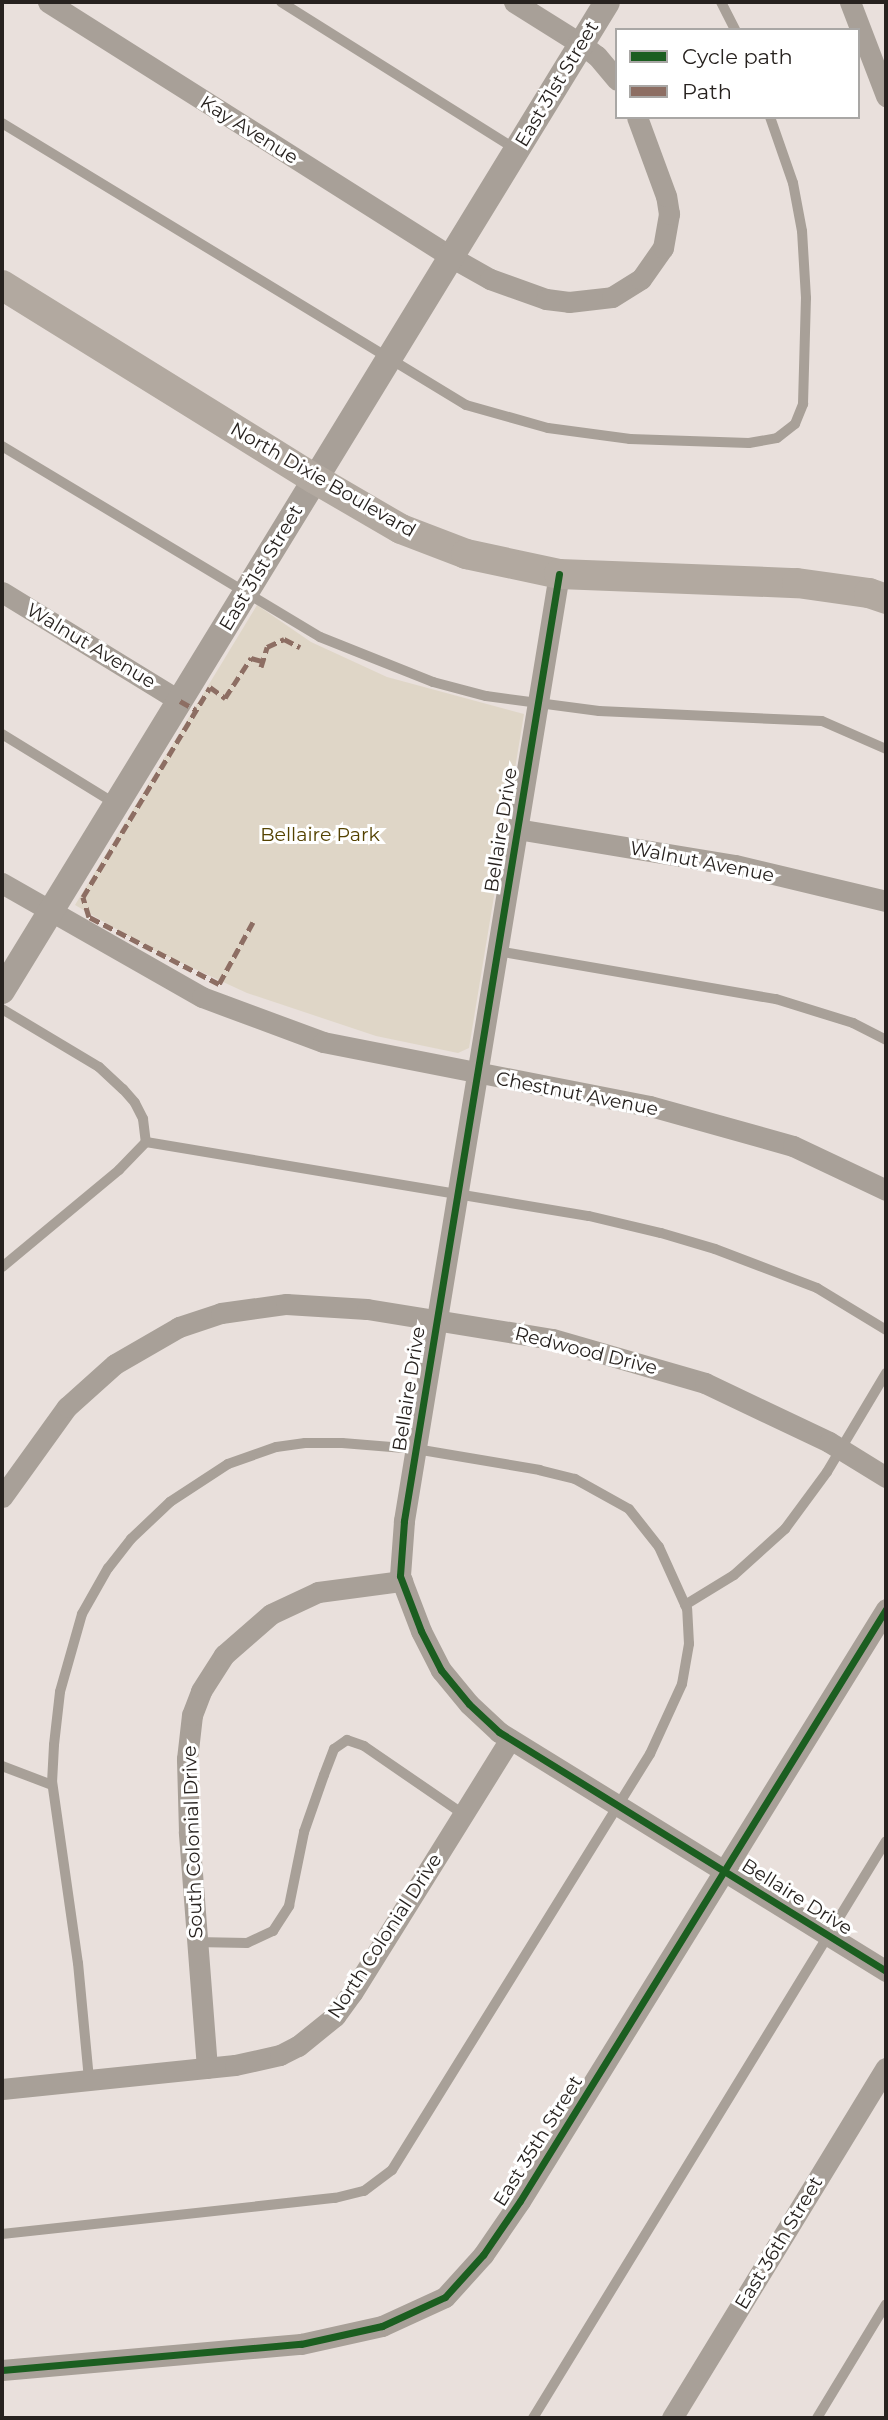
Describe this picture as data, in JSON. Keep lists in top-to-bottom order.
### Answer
{
  "streets": {
    "main road": ["North Dixie Boulevard"],
    "street": [
      "East 31st Street",
      "Kay Avenue",
      "Walnut Avenue",
      "Bellaire Drive",
      "Chestnut Avenue",
      "Redwood Drive",
      "South Colonial Drive",
      "North Colonial Drive",
      "East 35th Street",
      "East 36th Street"
    ]
  },
  "crossings": [
    ["East 31st Street", "Kay Avenue"],
    ["East 31st Street", "North Dixie Boulevard"],
    ["East 31st Street", "Walnut Avenue"],
    ["East 31st Street", "Chestnut Avenue"],
    ["North Dixie Boulevard", "Bellaire Drive"],
    ["Walnut Avenue", "Bellaire Drive"],
    ["Bellaire Drive", "Chestnut Avenue"],
    ["Bellaire Drive", "Redwood Drive"],
    ["Bellaire Drive", "South Colonial Drive"],
    ["Bellaire Drive", "North Colonial Drive"],
    ["Bellaire Drive", "East 35th Street"],
    ["South Colonial Drive", "North Colonial Drive"]
  ],
  "parks": ["Bellaire Park"],
  "legend": ["Cycle path", "Path"]
}
